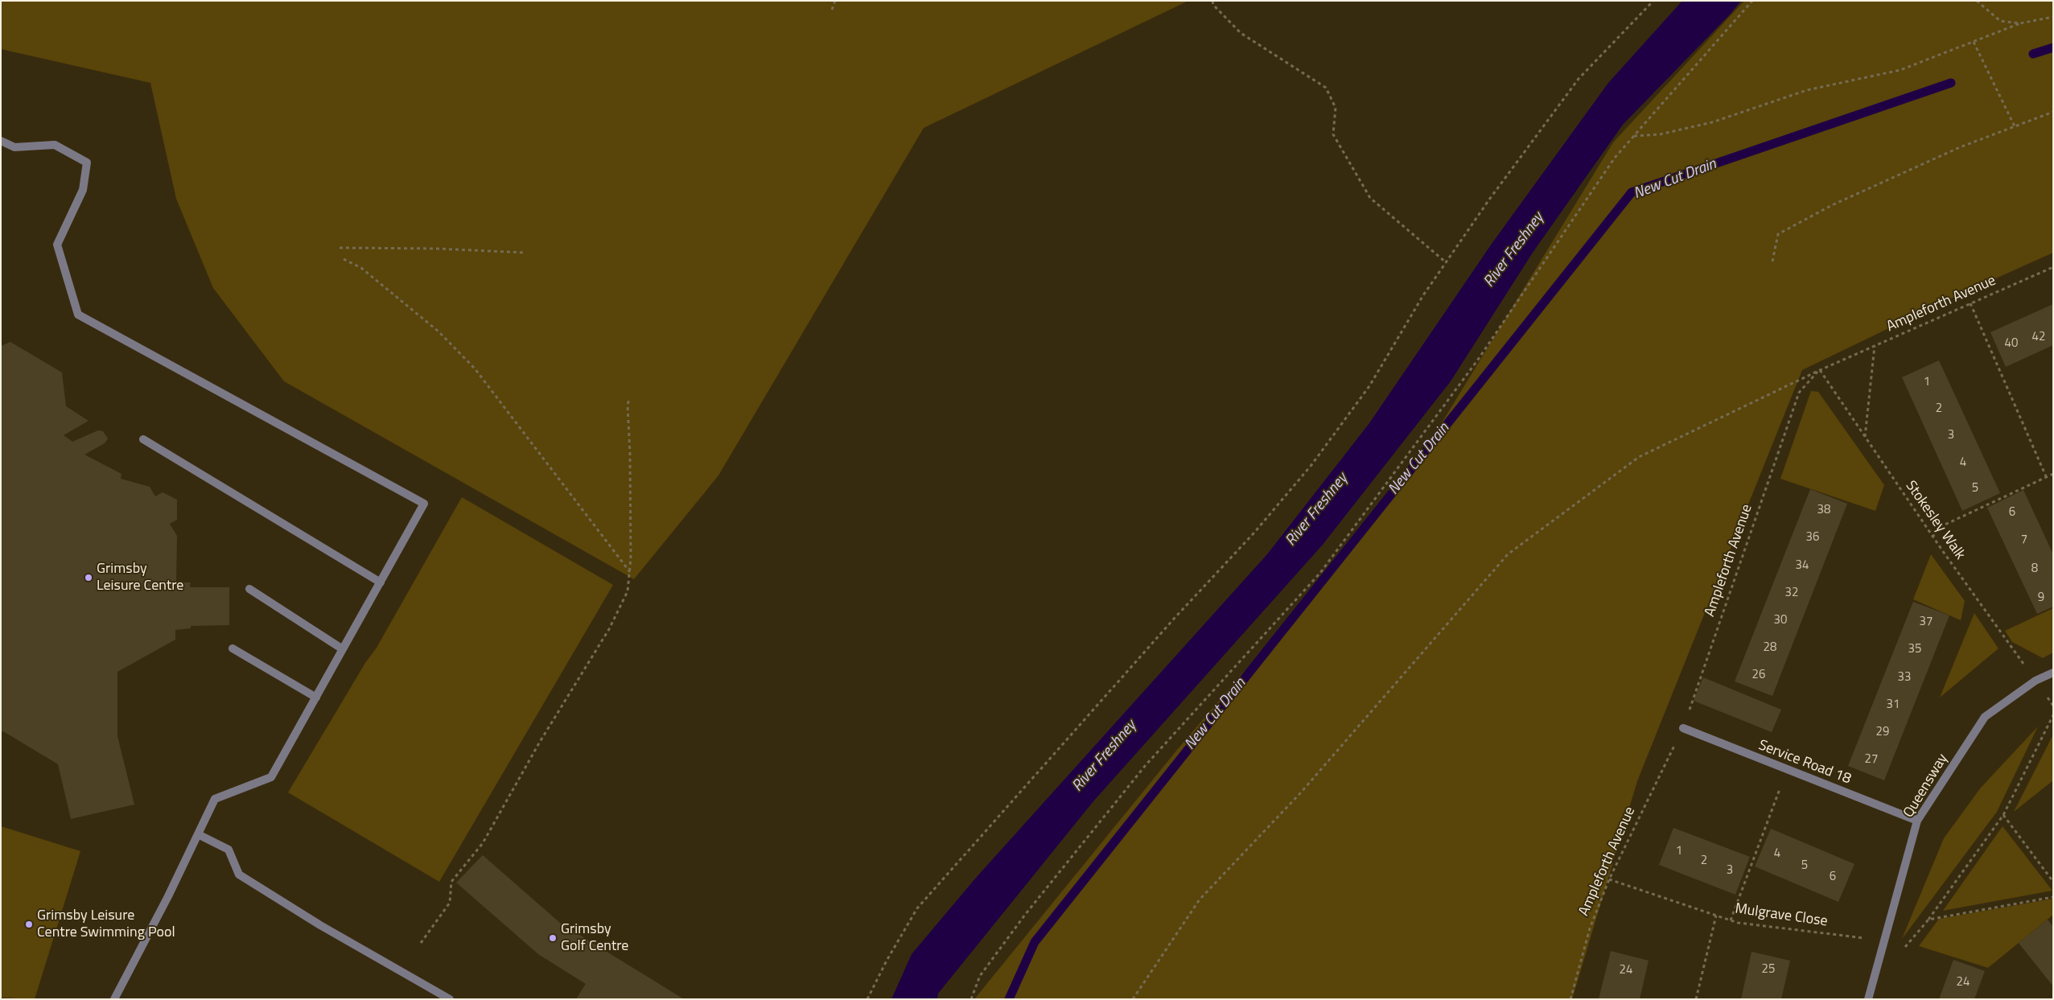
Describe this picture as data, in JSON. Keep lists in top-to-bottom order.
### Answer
{
  "streets": {
    "street": ["Service Road 18", "Queensway"],
    "path": ["Ampleforth Avenue", "Stokesley Walk", "Mulgrave Close"]
  },
  "crossings": [
    ["Ampleforth Avenue", "Stokesley Walk"],
    ["Ampleforth Avenue", "Service Road 18"],
    ["Ampleforth Avenue", "Mulgrave Close"],
    ["Stokesley Walk", "Queensway"],
    ["Service Road 18", "Queensway"],
    ["Queensway", "Mulgrave Close"]
  ],
  "water": ["New Cut Drain", "River Freshney"],
  "places": ["Grimsby Leisure Centre", "Grimsby Leisure Centre Swimming Pool", "Grimsby Golf Centre"],
  "house_numbers": [
    "42",
    "40",
    "1",
    "2",
    "3",
    "4",
    "5",
    "38",
    "6",
    "36",
    "7",
    "34",
    "8",
    "32",
    "9",
    "30",
    "37",
    "28",
    "35",
    "26",
    "33",
    "31",
    "29",
    "27",
    "1",
    "4",
    "2",
    "5",
    "3",
    "6",
    "25",
    "24",
    "24"
  ]
}
